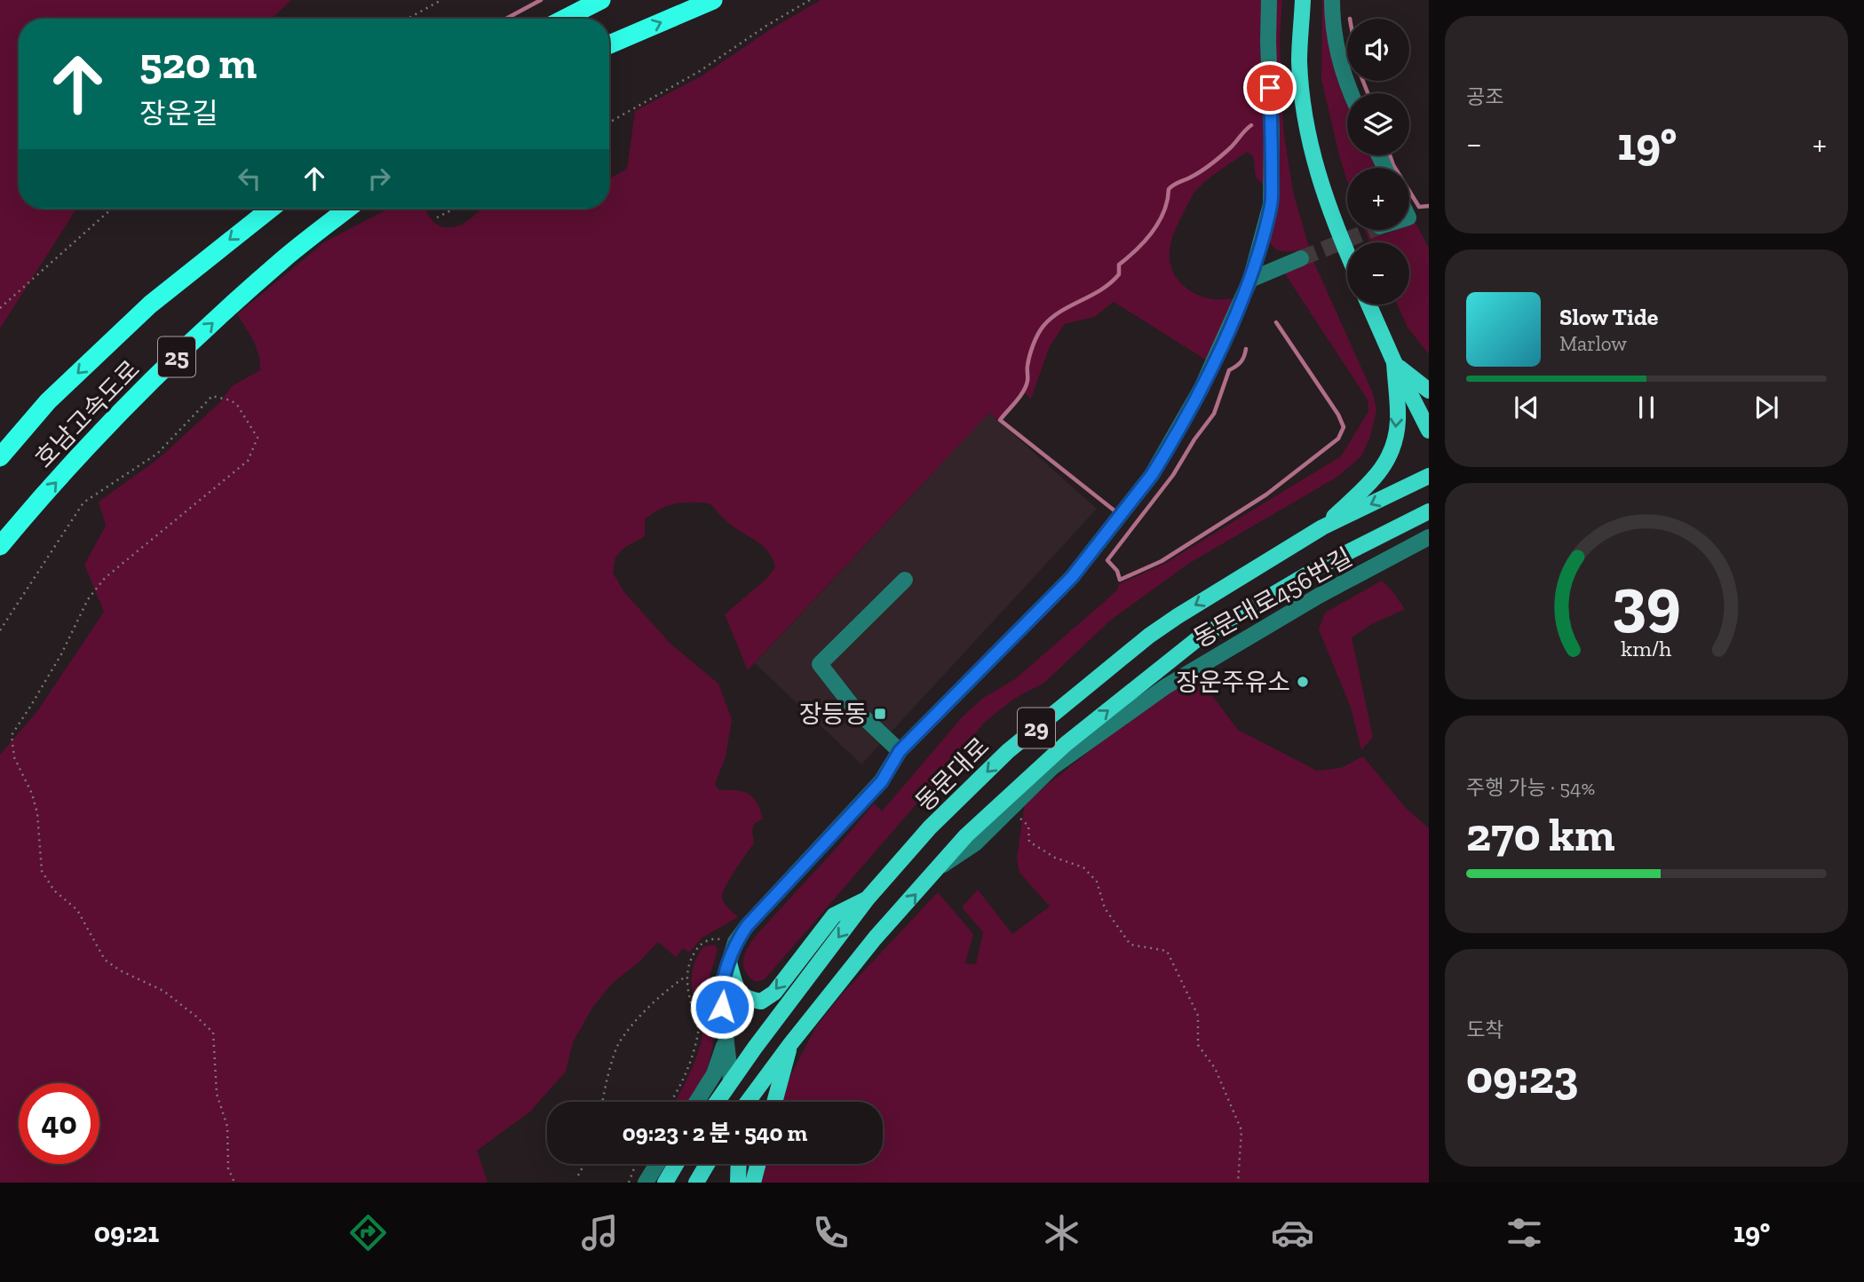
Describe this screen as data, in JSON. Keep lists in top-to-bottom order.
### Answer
{
  "streets": {
    "highway": ["25", "호남고속도로"],
    "main road": ["29", "동문대로"],
    "street": ["동문대로456번길"]
  },
  "crossings": [
    ["동문대로456번길", "29"]
  ],
  "places": {
    "other": ["장운주유소"],
    "transit": ["장등동"]
  },
  "page": {
    "tile": [
      "공조",
      ["주행 가능 · 54%", "270 km"],
      ["도착", "09:23"]
    ],
    "map_buttons": ["+", "−"],
    "turn": ["520 m", "장운길"],
    "heat": ["−", "19°", "+"],
    "song": ["Slow Tide", "Marlow"],
    "limit": "40",
    "trip": "09:23 · 2 분 · 540 m",
    "tabs": ["09:21", "19°"],
    "gauge": ["39", "km/h"]
  }
}
